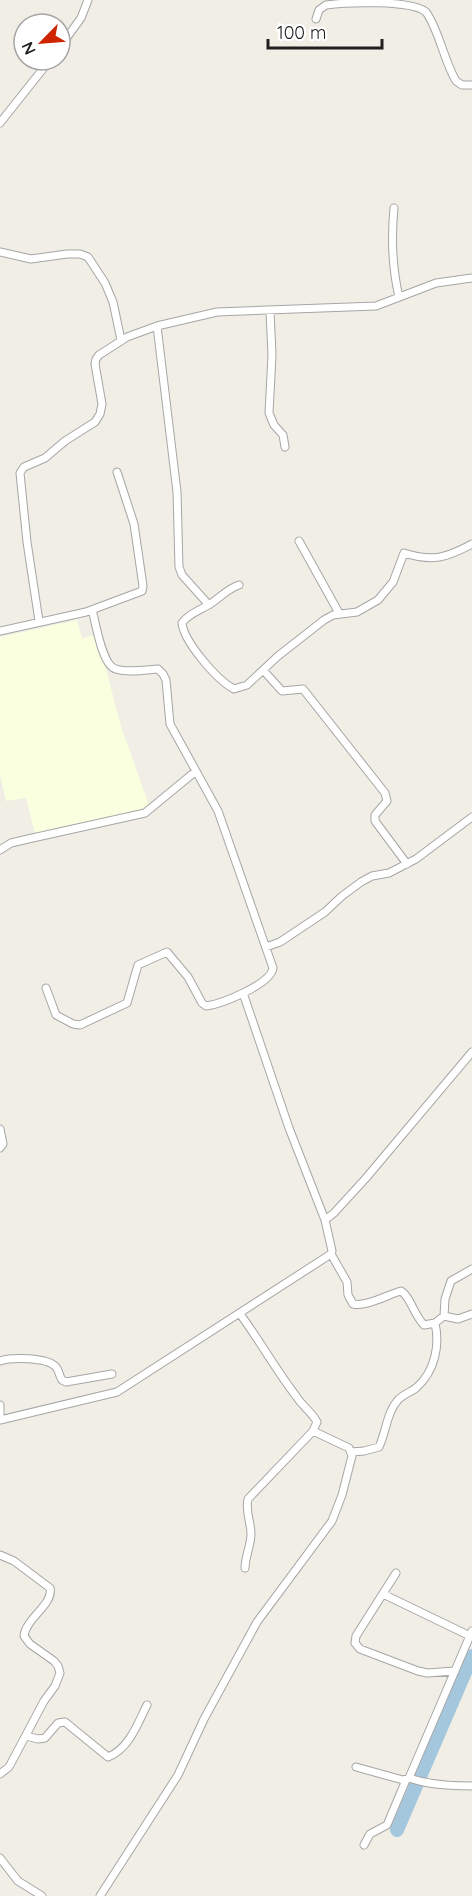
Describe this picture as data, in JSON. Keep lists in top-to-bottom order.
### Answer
{
  "scale_bar": "100 m",
  "north": "bottom left"
}
